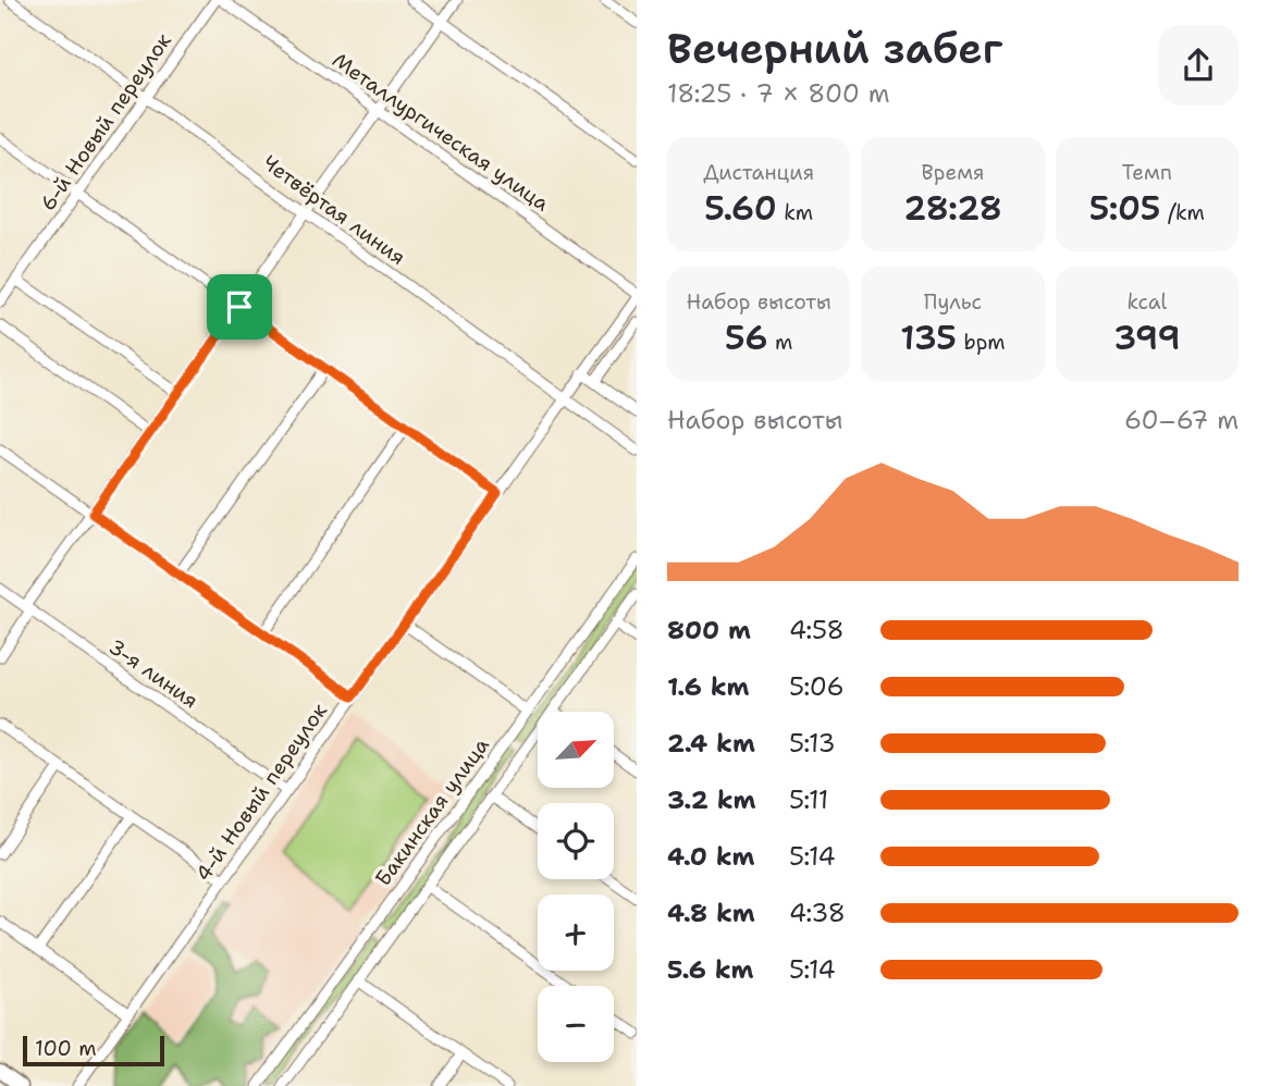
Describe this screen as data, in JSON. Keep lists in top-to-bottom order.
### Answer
{
  "streets": {
    "street": [
      "6-й Новый переулок",
      "Металлургическая улица",
      "Четвёртая линия",
      "3-я линия",
      "4-й Новый переулок",
      "Бакинская улица"
    ]
  },
  "crossings": [
    ["6-й Новый переулок", "Четвёртая линия"],
    ["Металлургическая улица", "4-й Новый переулок"],
    ["Четвёртая линия", "4-й Новый переулок"],
    ["3-я линия", "4-й Новый переулок"]
  ],
  "scale_bar": "100 m",
  "north": "top right",
  "page": {
    "heading": ["Вечерний забег", "18:25 · 7 × 800 m"],
    "stats": [
      ["Дистанция", "5.60 km"],
      ["Время", "28:28"],
      ["Темп", "5:05 /km"],
      ["Набор высоты", "56 m"],
      ["Пульс", "135 bpm"],
      ["kcal", "399"]
    ],
    "chart": ["Набор высоты", "60–67 m"],
    "list": [
      {
        "name": "800 m",
        "note": "4:58"
      },
      {
        "name": "1.6 km",
        "note": "5:06"
      },
      {
        "name": "2.4 km",
        "note": "5:13"
      },
      {
        "name": "3.2 km",
        "note": "5:11"
      },
      {
        "name": "4.0 km",
        "note": "5:14"
      },
      {
        "name": "4.8 km",
        "note": "4:38"
      },
      {
        "name": "5.6 km",
        "note": "5:14"
      }
    ],
    "map_buttons": ["+", "−"],
    "scale": "100 m"
  }
}
